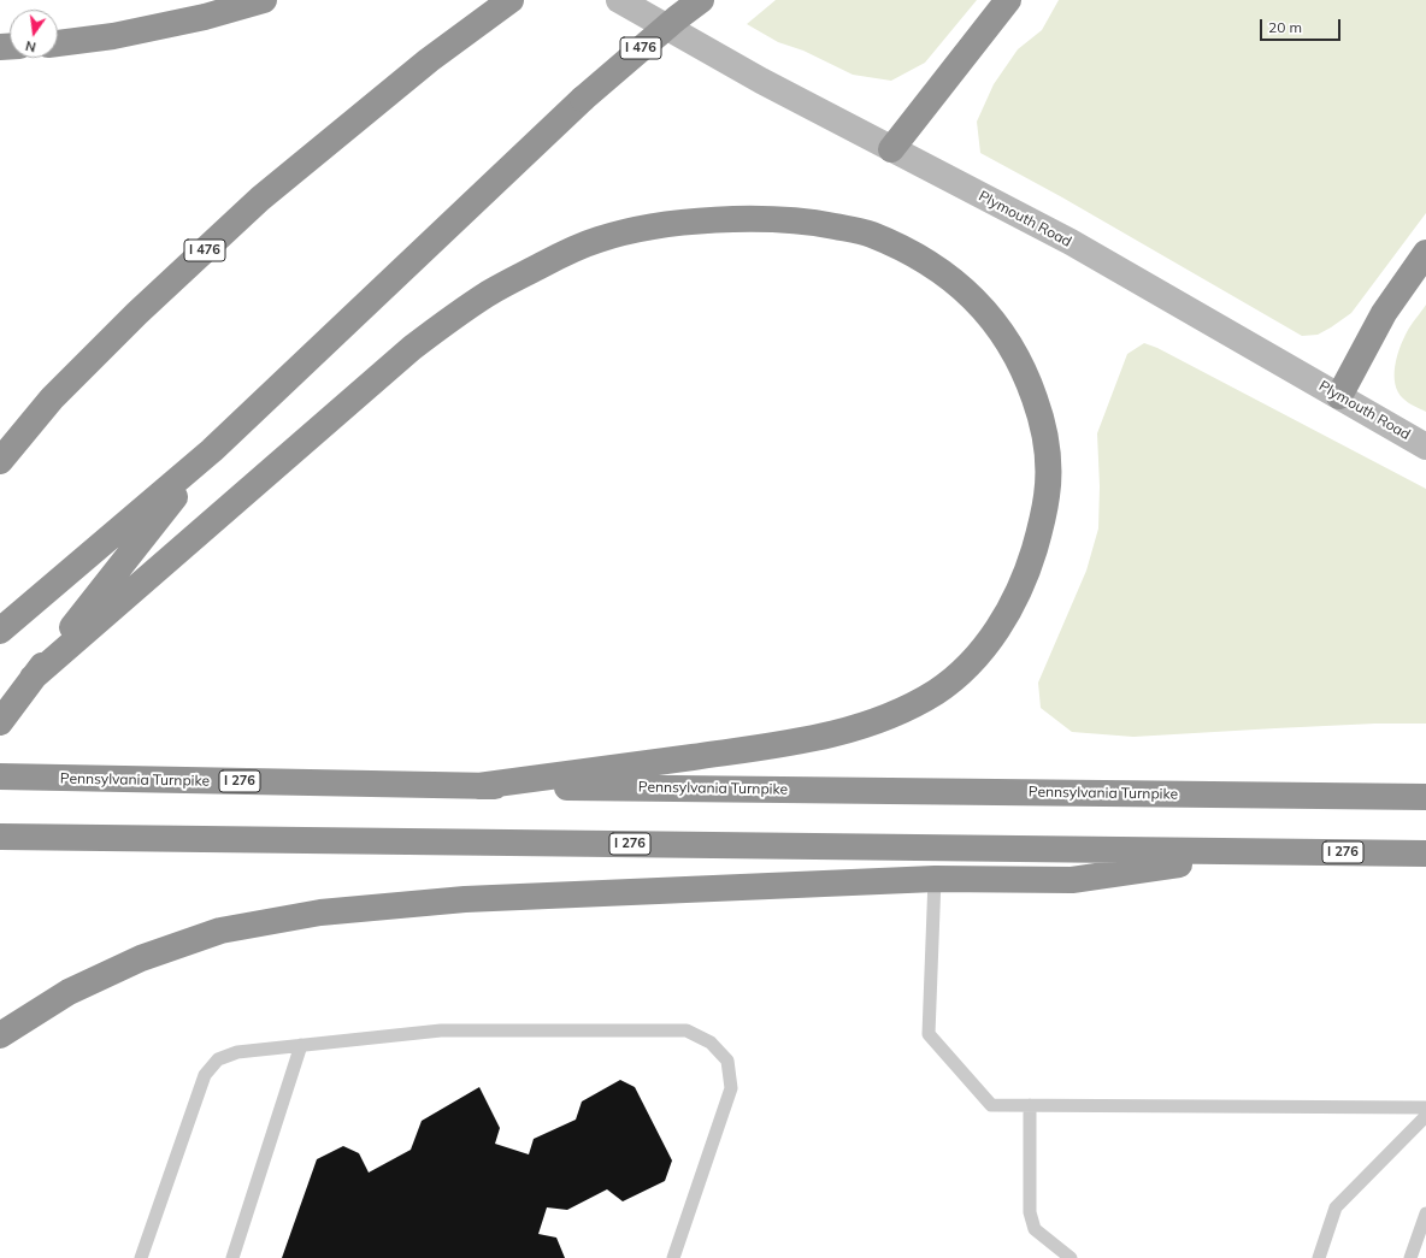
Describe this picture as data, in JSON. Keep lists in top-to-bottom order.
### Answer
{
  "streets": {
    "highway": ["I 476", "Pennsylvania Turnpike", "I 276"],
    "main road": ["Plymouth Road"]
  },
  "scale_bar": "20 m",
  "north": "bottom"
}
